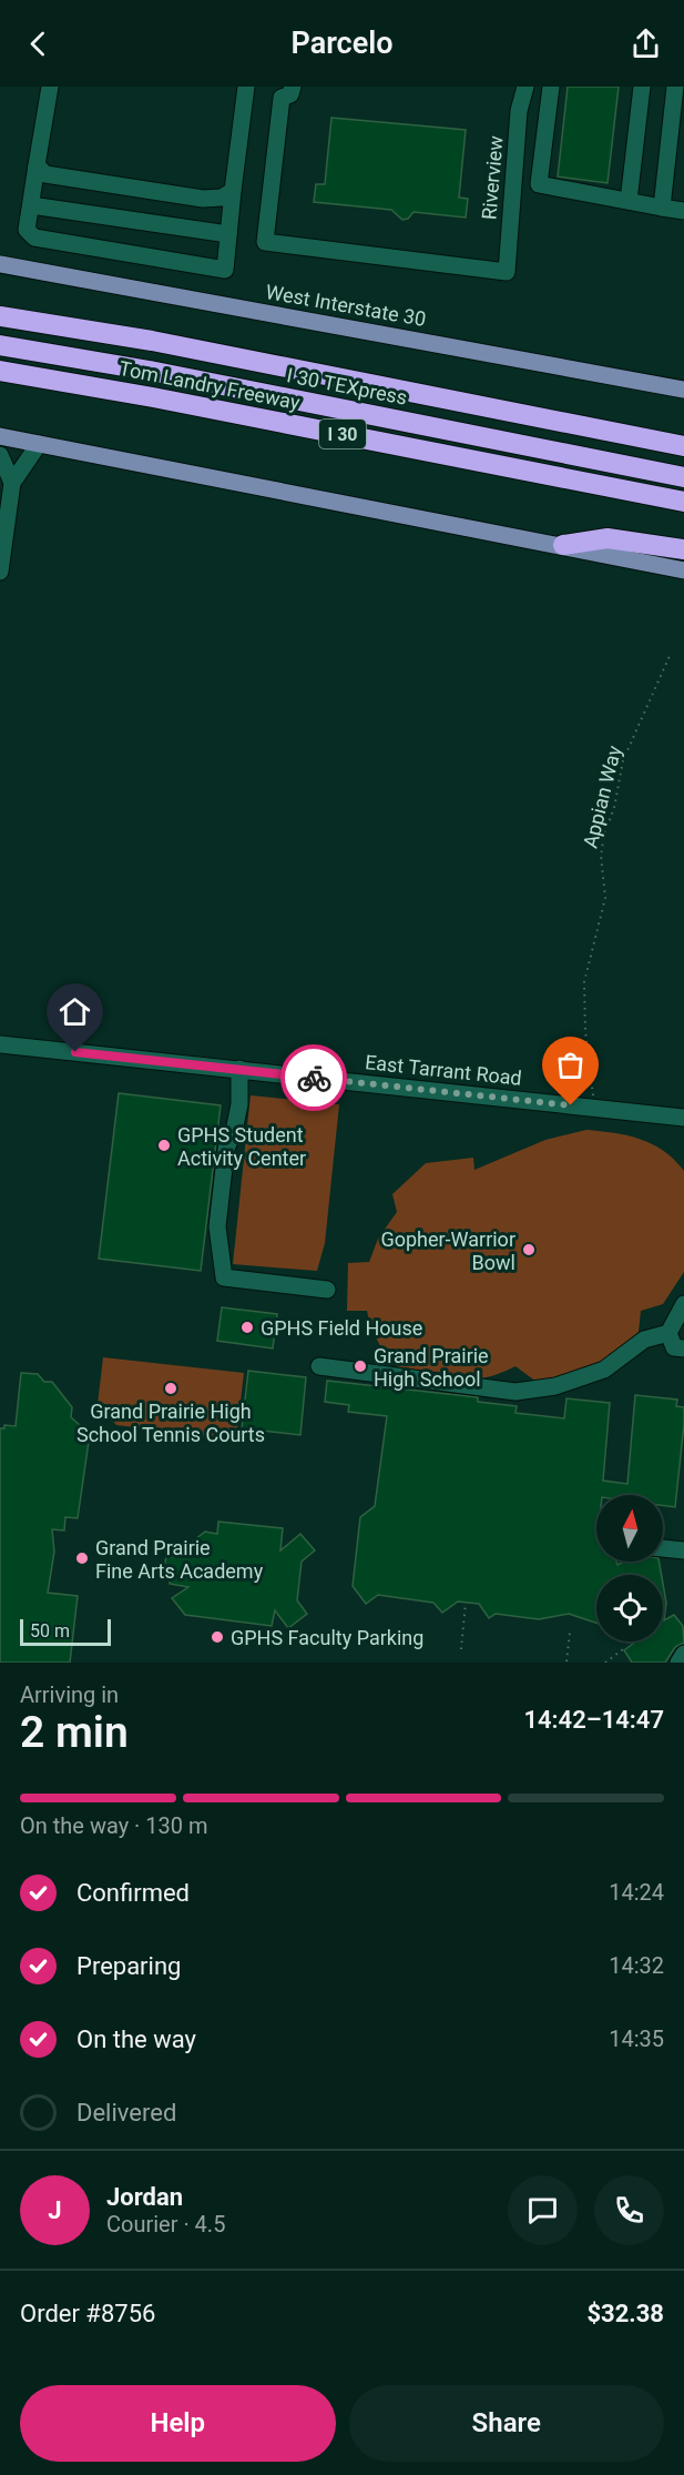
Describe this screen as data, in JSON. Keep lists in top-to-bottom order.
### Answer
{
  "streets": {
    "highway": ["Tom Landry Freeway", "I 30 TEXpress", "I 30"],
    "main road": ["West Interstate 30"],
    "street": ["Riverview", "East Tarrant Road"],
    "path": ["Appian Way"]
  },
  "crossings": [
    ["Appian Way", "East Tarrant Road"]
  ],
  "places": [
    "GPHS Student Activity Center",
    "Gopher-Warrior Bowl",
    "GPHS Field House",
    "Grand Prairie High School",
    "Grand Prairie High School Tennis Courts",
    "Grand Prairie Fine Arts Academy",
    "GPHS Faculty Parking"
  ],
  "scale_bar": "50 m",
  "north": "top",
  "page": {
    "header": "Parcelo",
    "scale": "50 m",
    "heading": ["2 min", "Arriving in", "14:42–14:47"],
    "panel": [
      "Jordan",
      "Courier · 4.5",
      "Order #8756",
      "$32.38"
    ],
    "bar": "On the way · 130 m",
    "list": [
      ["Confirmed", "14:24"],
      ["Preparing", "14:32"],
      ["On the way", "14:35"],
      "Delivered"
    ],
    "round": "J",
    "buttons": ["Help", "Share"]
  }
}
